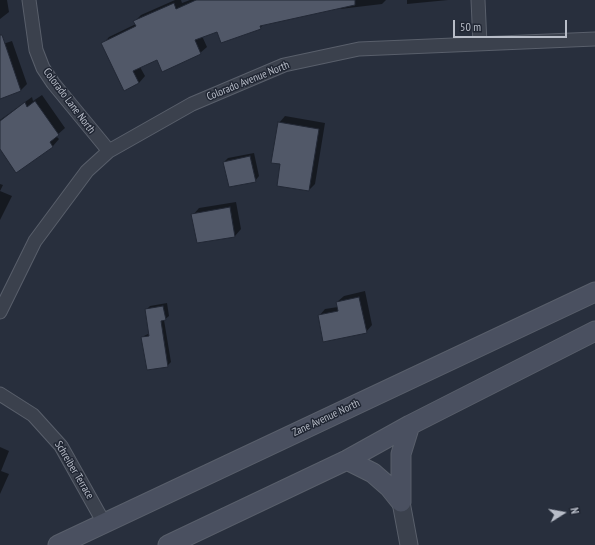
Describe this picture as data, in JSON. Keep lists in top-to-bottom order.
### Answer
{
  "streets": {
    "main road": ["Zane Avenue North"],
    "street": ["Colorado Avenue North", "Colorado Lane North", "Schreiber Terrace"]
  },
  "crossings": [
    ["Colorado Avenue North", "Colorado Lane North"],
    ["Zane Avenue North", "Schreiber Terrace"]
  ],
  "scale_bar": "50 m",
  "north": "right"
}
